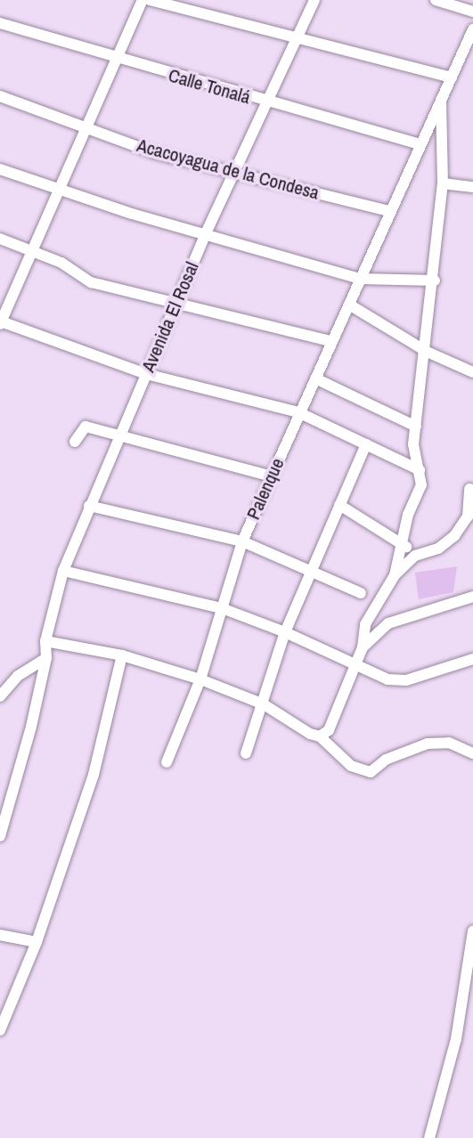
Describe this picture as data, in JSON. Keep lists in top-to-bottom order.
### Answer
{
  "streets": {
    "street": [
      "Calle Tonalá",
      "Acacoyagua de la Condesa",
      "Avenida El Rosal",
      "Palenque"
    ]
  },
  "crossings": [
    ["Calle Tonalá", "Avenida El Rosal"],
    ["Calle Tonalá", "Palenque"],
    ["Acacoyagua de la Condesa", "Avenida El Rosal"],
    ["Acacoyagua de la Condesa", "Palenque"]
  ]
}
